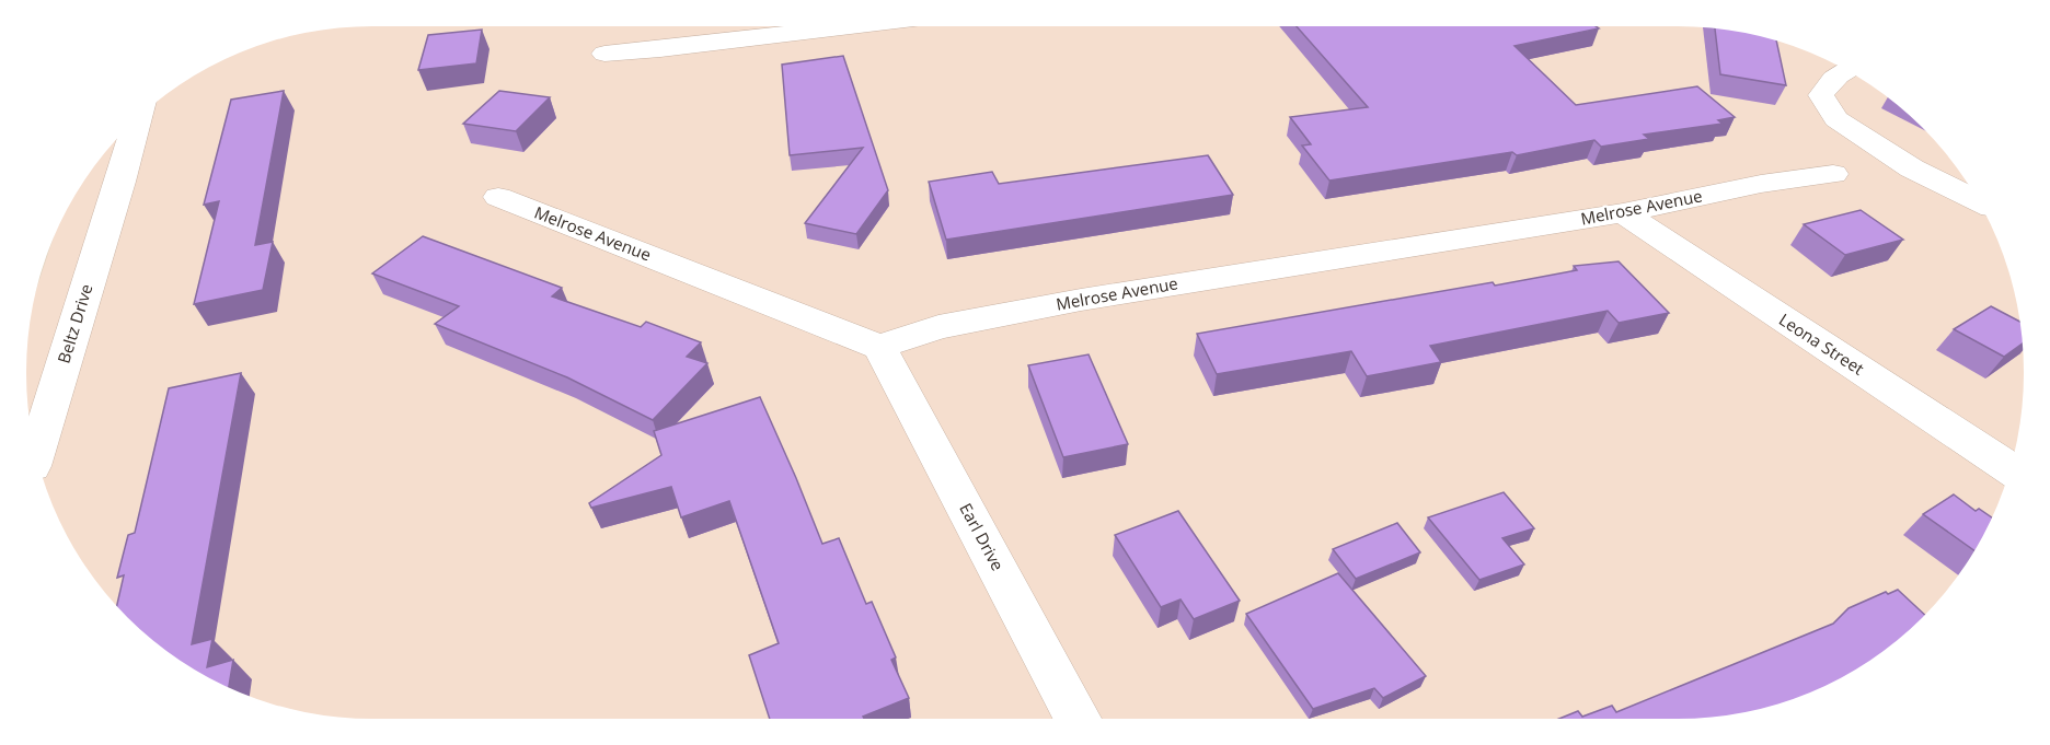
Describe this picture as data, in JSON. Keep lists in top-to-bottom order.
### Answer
{
  "streets": {
    "street": [
      "Melrose Avenue",
      "Beltz Drive",
      "Leona Street",
      "Earl Drive"
    ]
  },
  "crossings": [
    ["Melrose Avenue", "Leona Street"],
    ["Melrose Avenue", "Earl Drive"]
  ]
}
